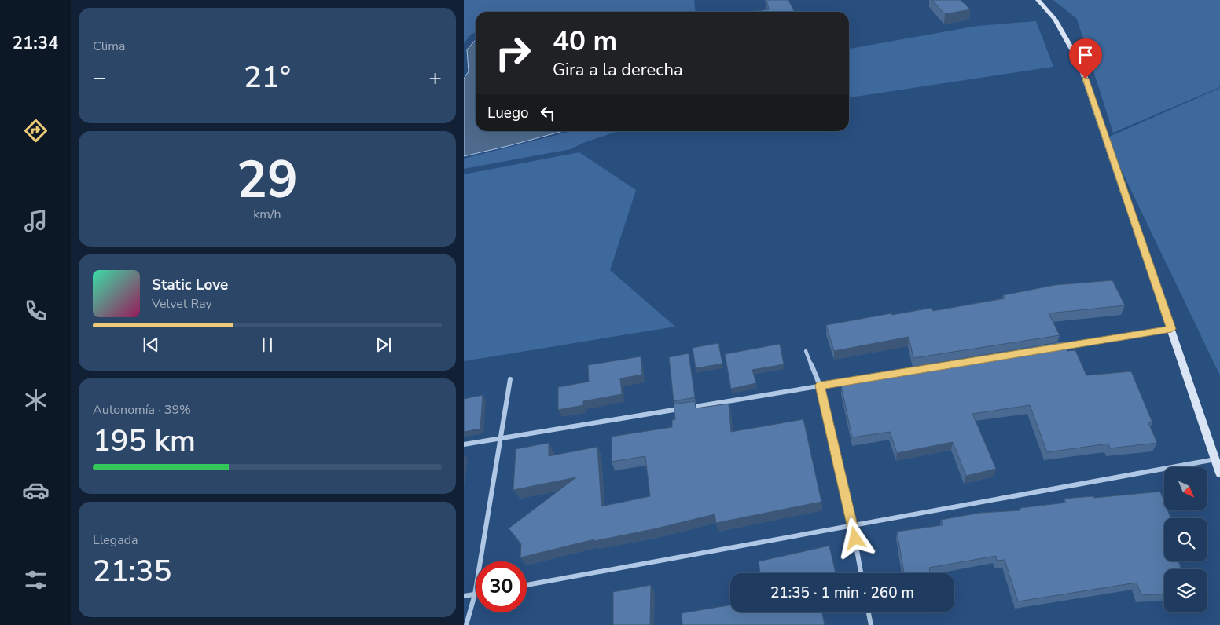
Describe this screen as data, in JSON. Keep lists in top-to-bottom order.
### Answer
{
  "north": "bottom right",
  "page": {
    "tabs": "21:34",
    "tile": [
      "Clima",
      ["29", "km/h"],
      ["Autonomía · 39%", "195 km"],
      ["Llegada", "21:35"]
    ],
    "turn": ["40 m", "Gira a la derecha"],
    "heat": ["−", "21°", "+"],
    "then": "Luego",
    "song": ["Static Love", "Velvet Ray"],
    "limit": "30",
    "trip": "21:35 · 1 min · 260 m"
  }
}
